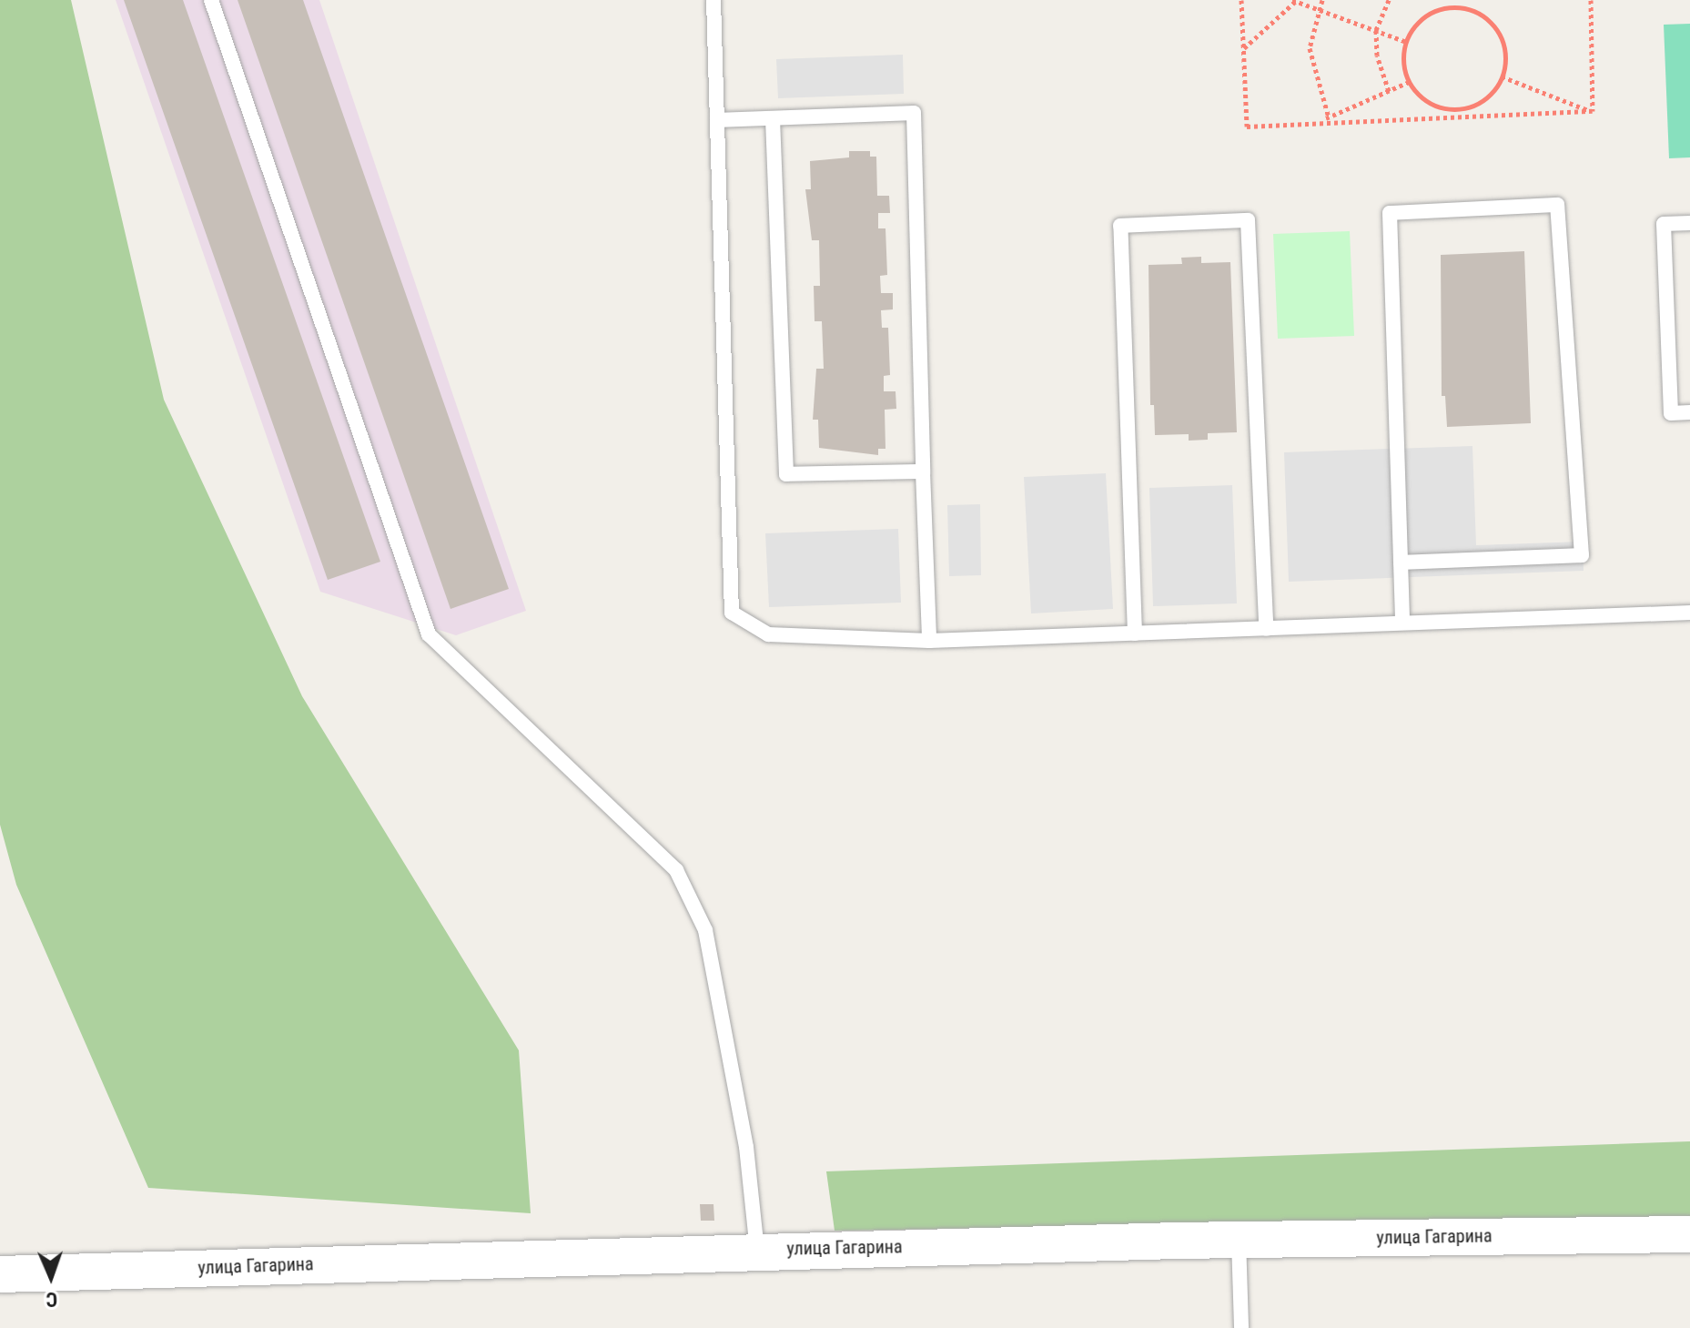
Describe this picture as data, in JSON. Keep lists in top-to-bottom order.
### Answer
{
  "streets": {
    "street": ["улица Гагарина"]
  },
  "north": "bottom"
}
